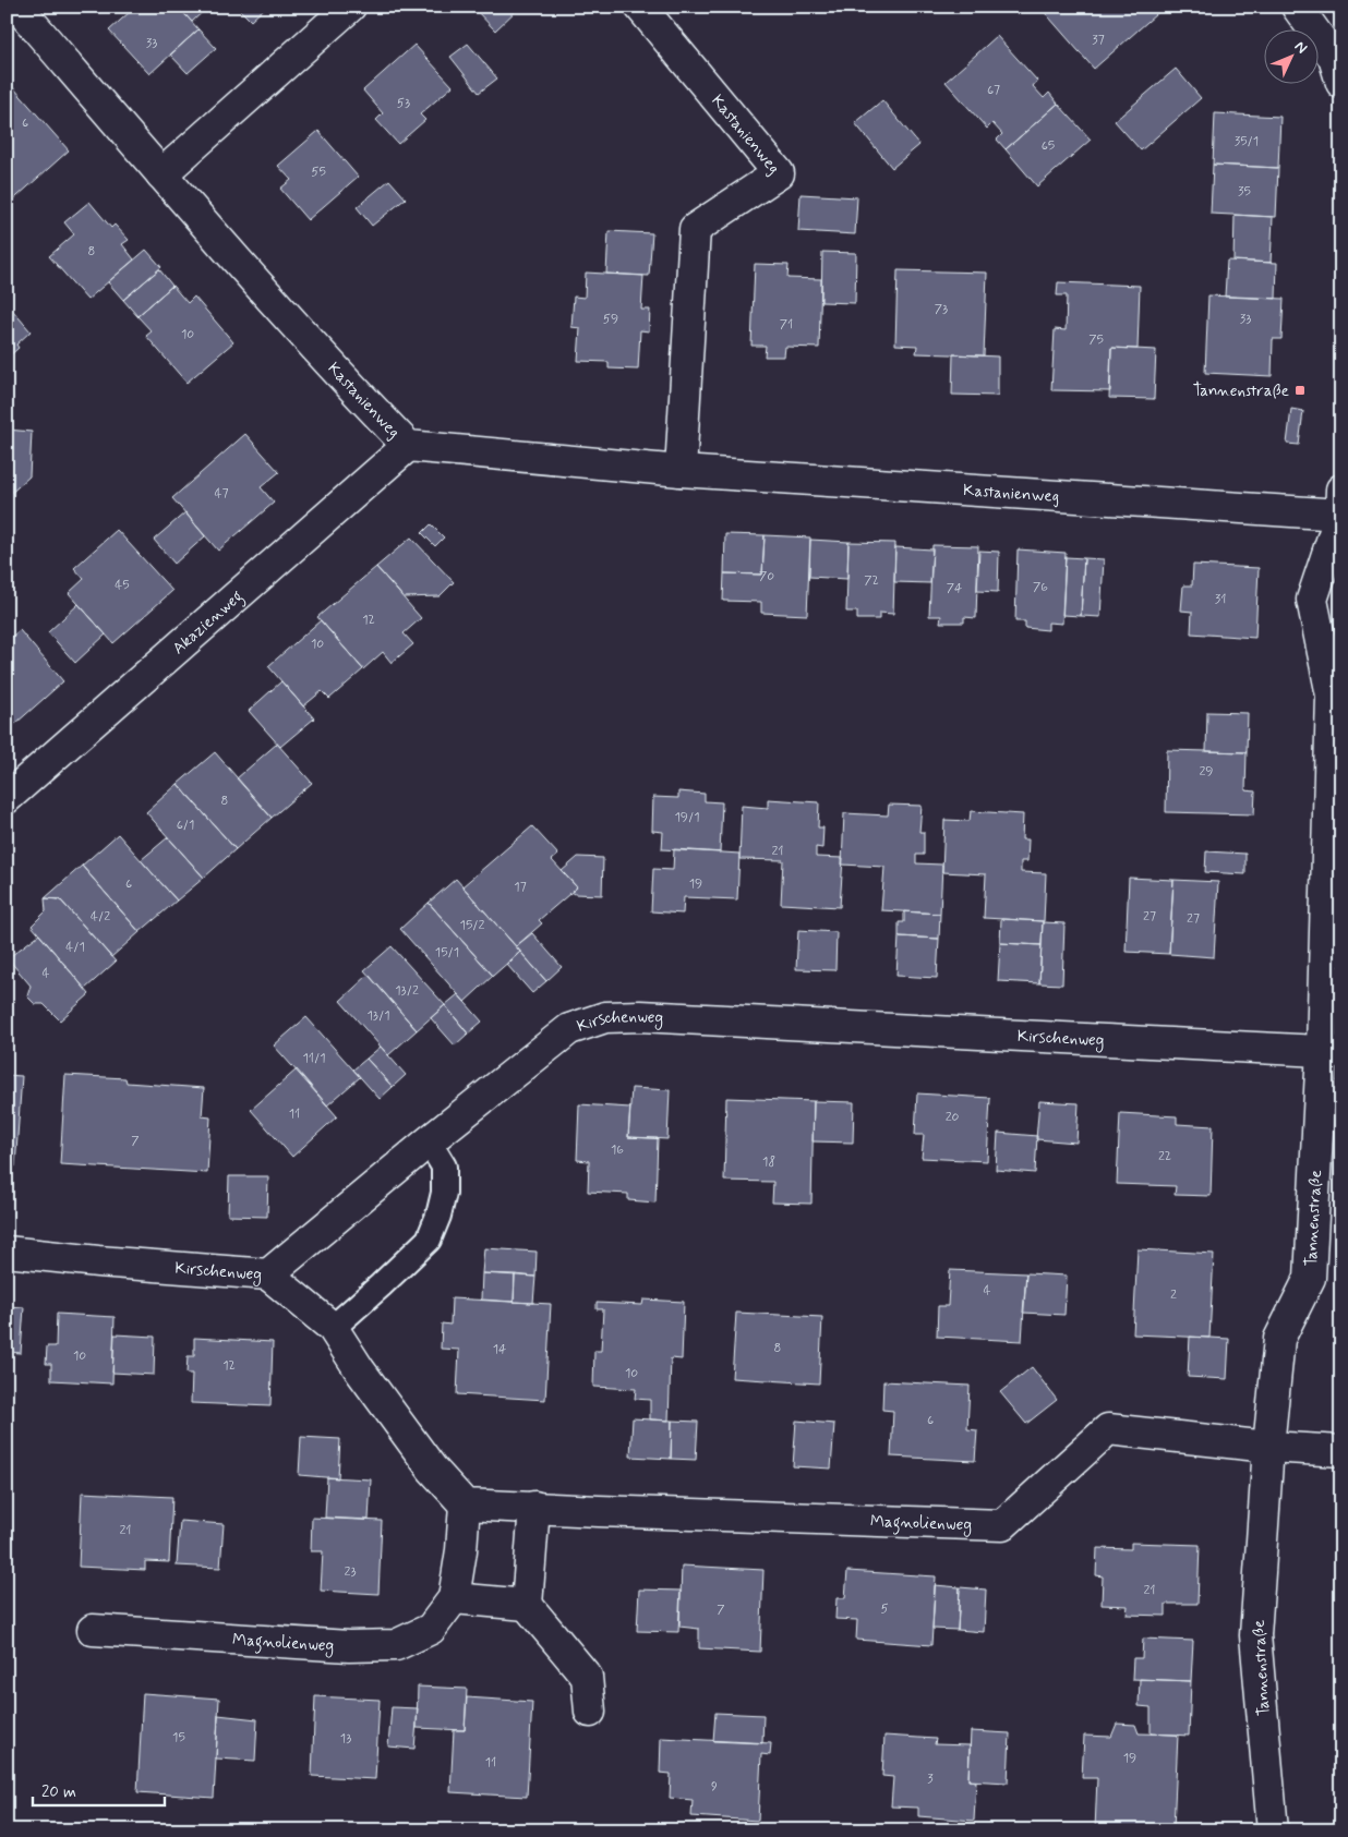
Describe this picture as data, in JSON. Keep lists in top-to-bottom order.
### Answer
{
  "streets": {
    "street": [
      "Kastanienweg",
      "Akazienweg",
      "Kirschenweg",
      "Tannenstraße",
      "Magnolienweg"
    ]
  },
  "crossings": [
    ["Kastanienweg", "Akazienweg"],
    ["Kastanienweg", "Tannenstraße"],
    ["Kirschenweg", "Tannenstraße"],
    ["Tannenstraße", "Magnolienweg"]
  ],
  "places": {
    "transit": ["Tannenstraße"]
  },
  "house_numbers": [
    "37",
    "33",
    "67",
    "53",
    "6",
    "35/1",
    "65",
    "55",
    "35",
    "8",
    "73",
    "59",
    "33",
    "71",
    "10",
    "75",
    "47",
    "70",
    "72",
    "45",
    "76",
    "74",
    "31",
    "12",
    "10",
    "29",
    "8",
    "19/1",
    "6/1",
    "21",
    "6",
    "19",
    "17",
    "4/2",
    "27",
    "27",
    "15/2",
    "4/1",
    "15/1",
    "4",
    "13/2",
    "13/1",
    "11/1",
    "11",
    "20",
    "7",
    "16",
    "22",
    "18",
    "4",
    "2",
    "8",
    "14",
    "10",
    "12",
    "10",
    "6",
    "21",
    "23",
    "21",
    "5",
    "7",
    "15",
    "13",
    "19",
    "11",
    "3",
    "9"
  ],
  "scale_bar": "20 m",
  "north": "top right"
}
